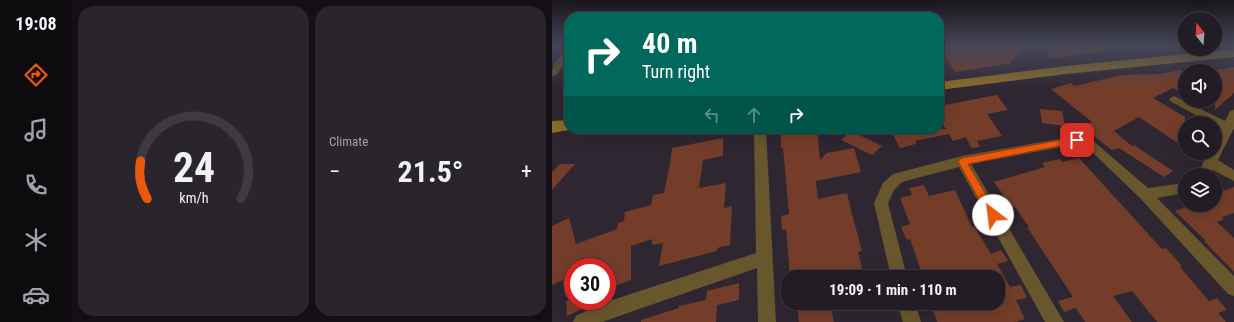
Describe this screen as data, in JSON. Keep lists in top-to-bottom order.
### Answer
{
  "north": "top",
  "page": {
    "tabs": "19:08",
    "tile": "Climate",
    "turn": ["40 m", "Turn right"],
    "heat": ["−", "21.5°", "+"],
    "limit": "30",
    "trip": "19:09 · 1 min · 110 m",
    "gauge": ["24", "km/h"]
  }
}
